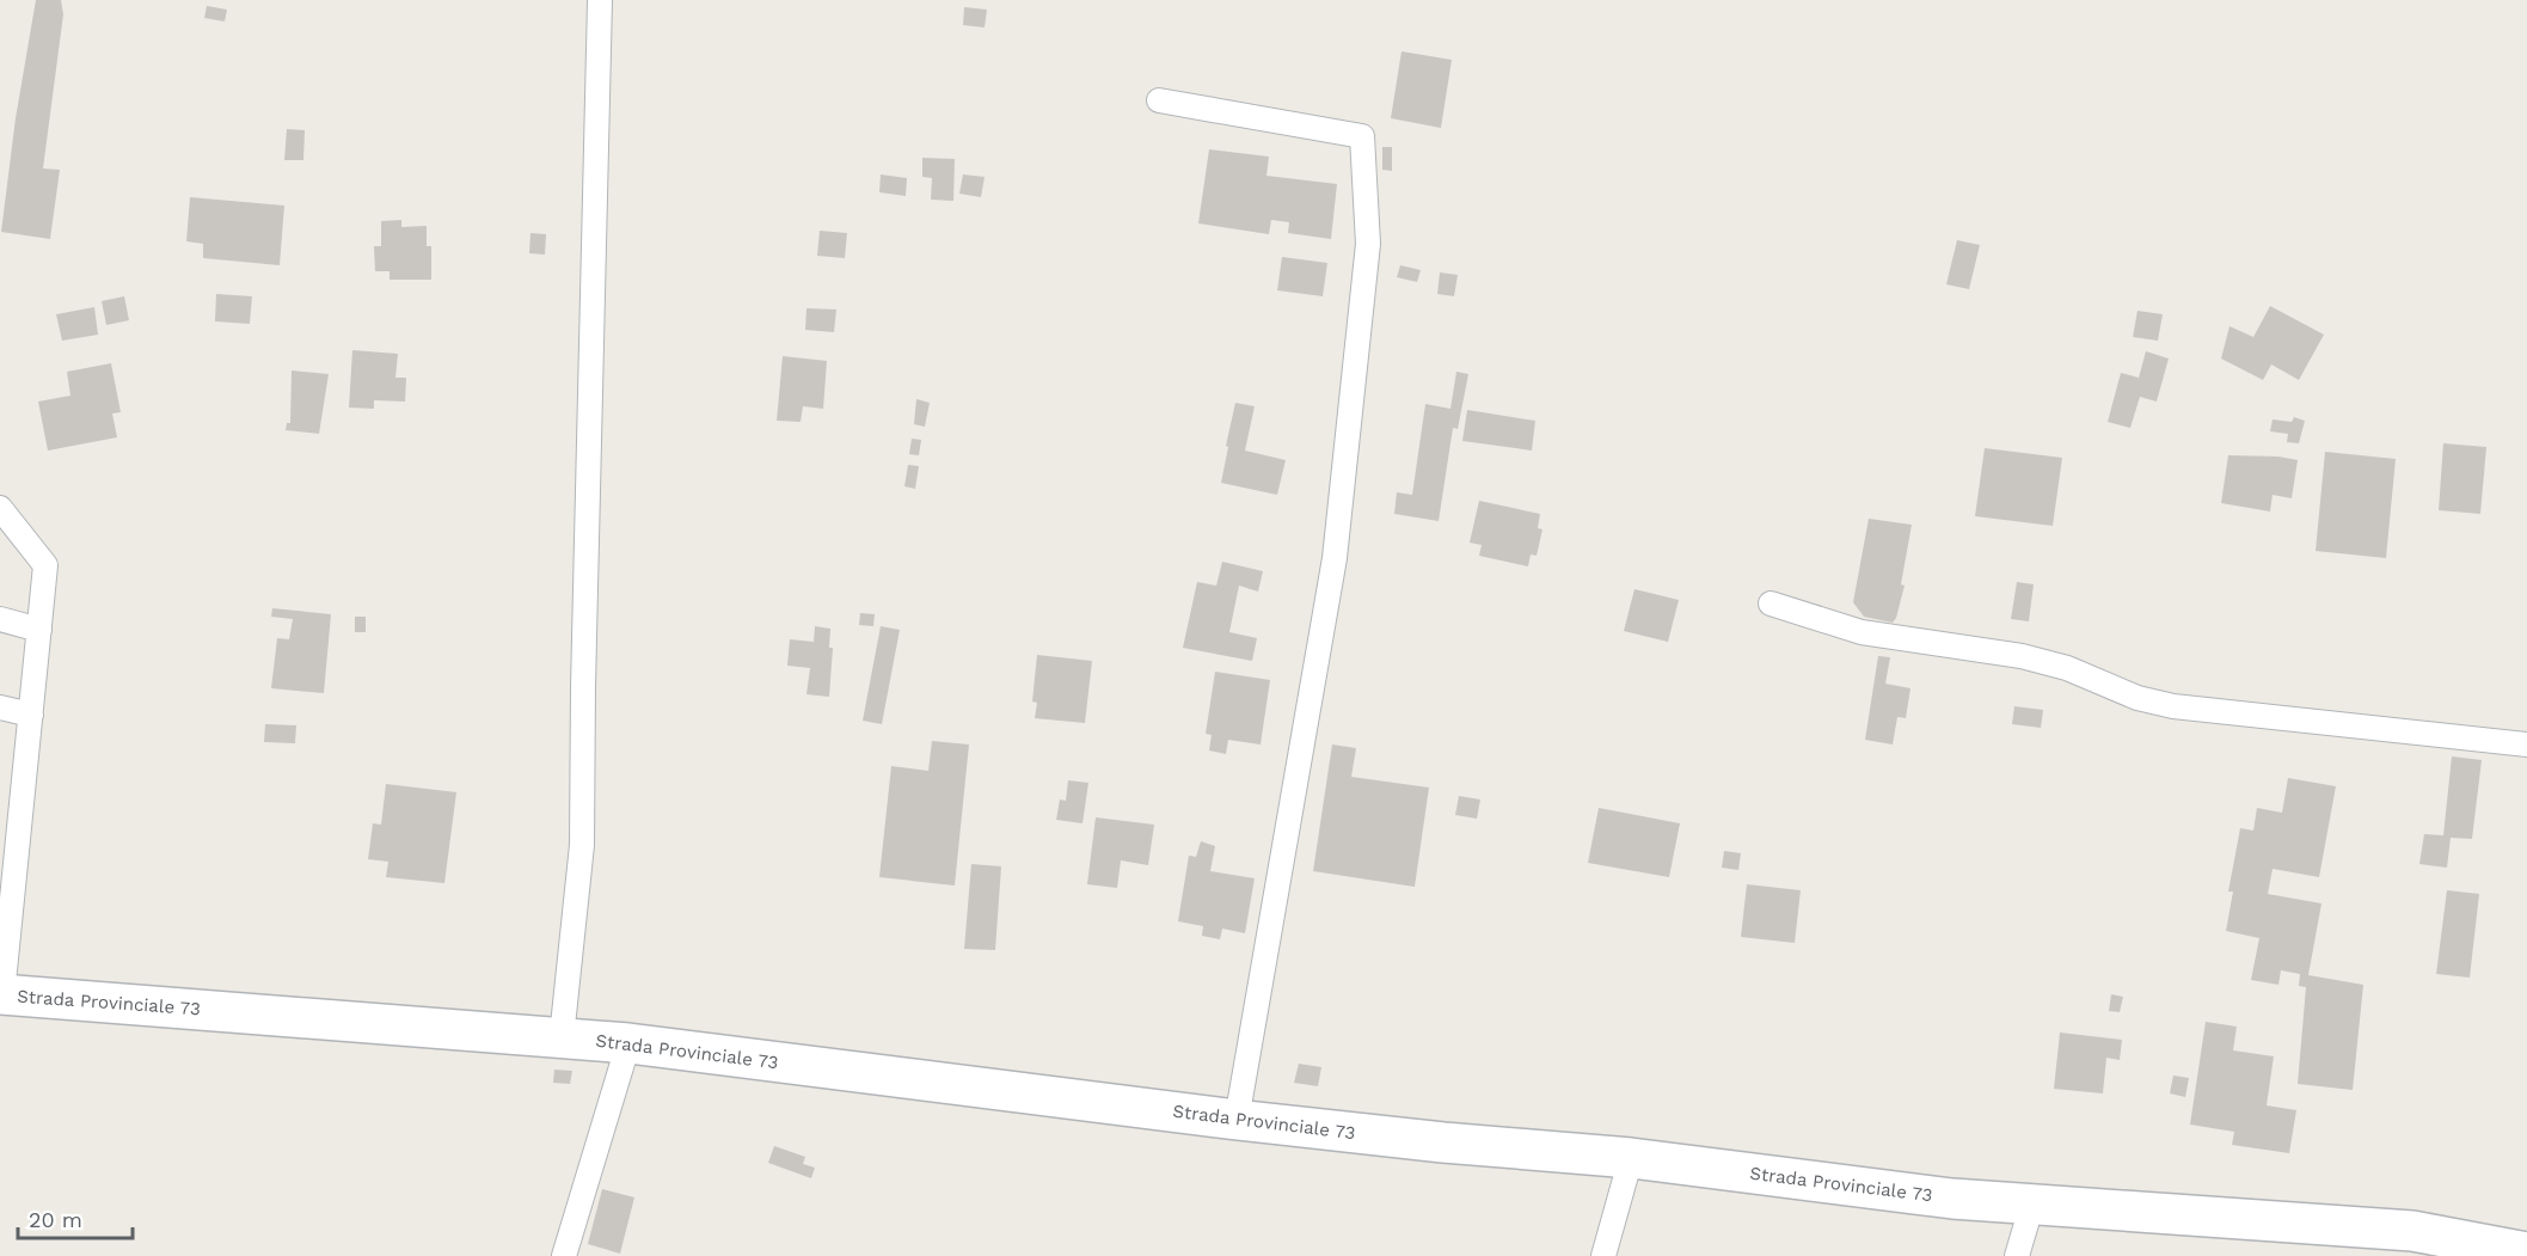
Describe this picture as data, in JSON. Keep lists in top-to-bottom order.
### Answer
{
  "streets": {
    "street": ["Strada Provinciale 73"]
  },
  "scale_bar": "20 m"
}
